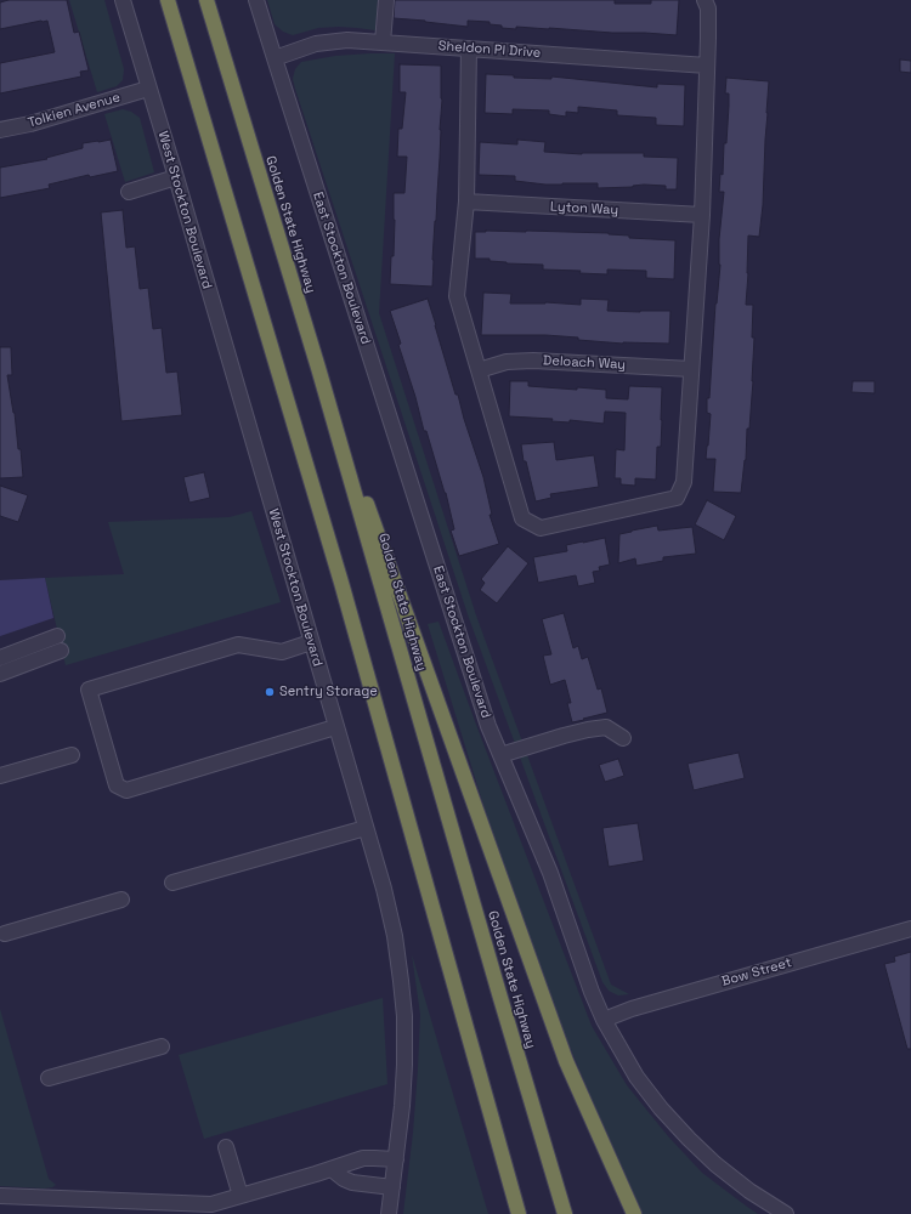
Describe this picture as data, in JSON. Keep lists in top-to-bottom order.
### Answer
{
  "streets": {
    "highway": ["Golden State Highway"],
    "street": [
      "Sheldon Pl Drive",
      "Tolkien Avenue",
      "Lyton Way",
      "West Stockton Boulevard",
      "East Stockton Boulevard",
      "Deloach Way",
      "Bow Street"
    ]
  },
  "crossings": [
    ["Sheldon Pl Drive", "East Stockton Boulevard"],
    ["Tolkien Avenue", "West Stockton Boulevard"],
    ["East Stockton Boulevard", "Bow Street"]
  ],
  "places": ["Sentry Storage"]
}
